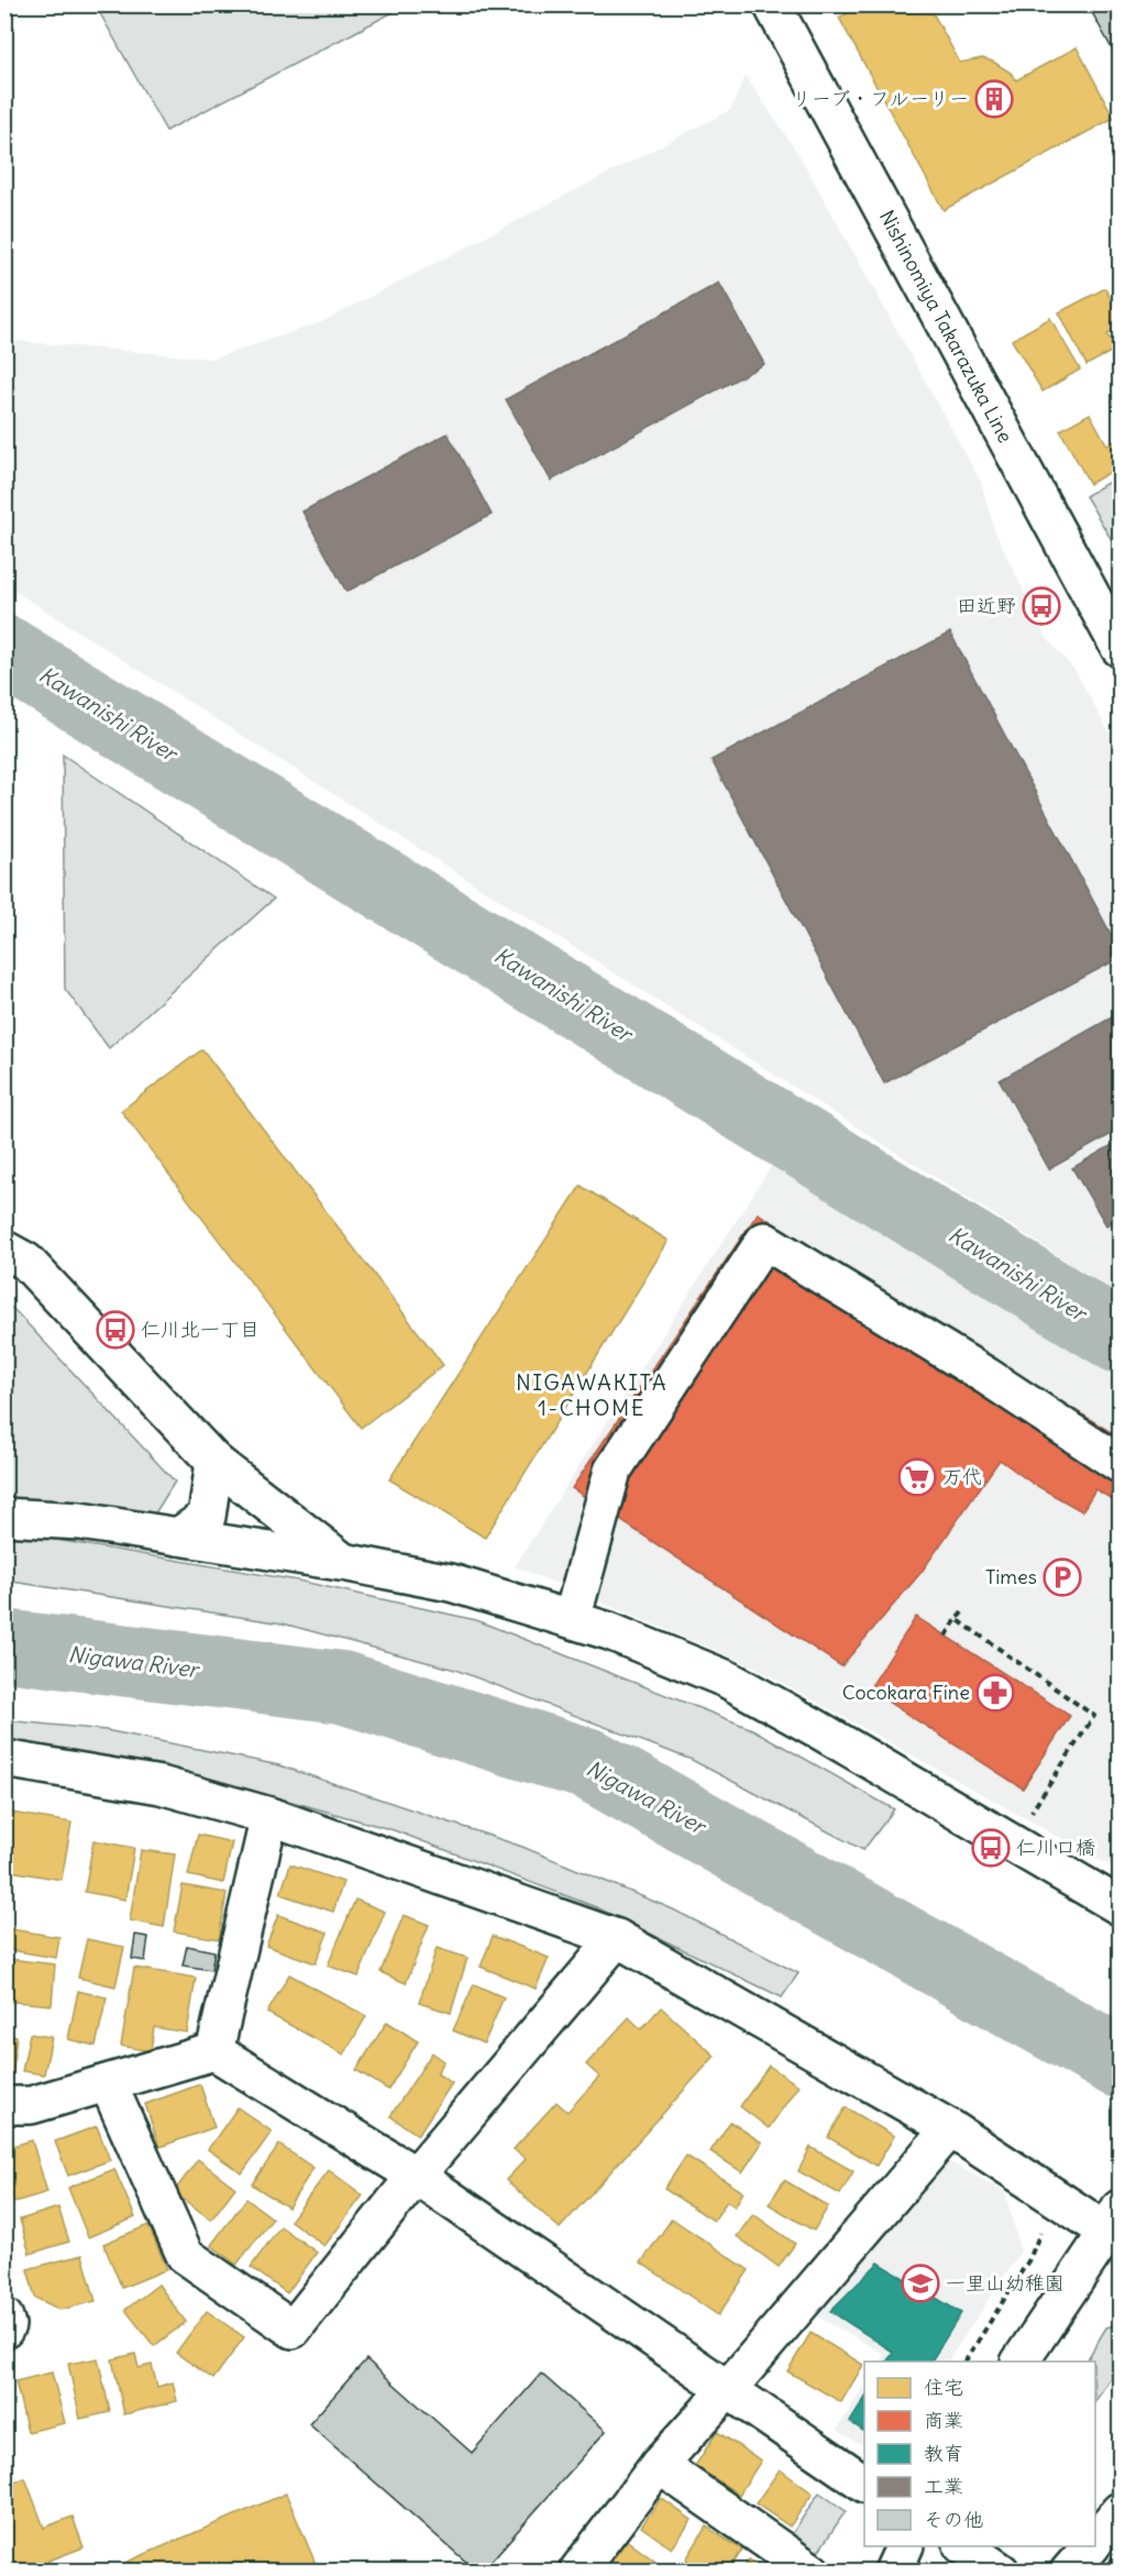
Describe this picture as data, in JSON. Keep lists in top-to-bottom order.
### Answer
{
  "streets": {
    "street": ["Nishinomiya Takarazuka Line"]
  },
  "districts": ["NIGAWAKITA 1-CHOME"],
  "water": ["Kawanishi River", "Nigawa River"],
  "places": {
    "building": ["リーブ・フルーリー"],
    "bus stop": ["田近野", "仁川北一丁目", "仁川口橋"],
    "supermarket": ["万代"],
    "parking": ["Times"],
    "pharmacy": ["Cocokara Fine"],
    "school or university": ["一里山幼稚園"]
  },
  "legend": [
    "住宅",
    "商業",
    "教育",
    "工業",
    "その他"
  ]
}
